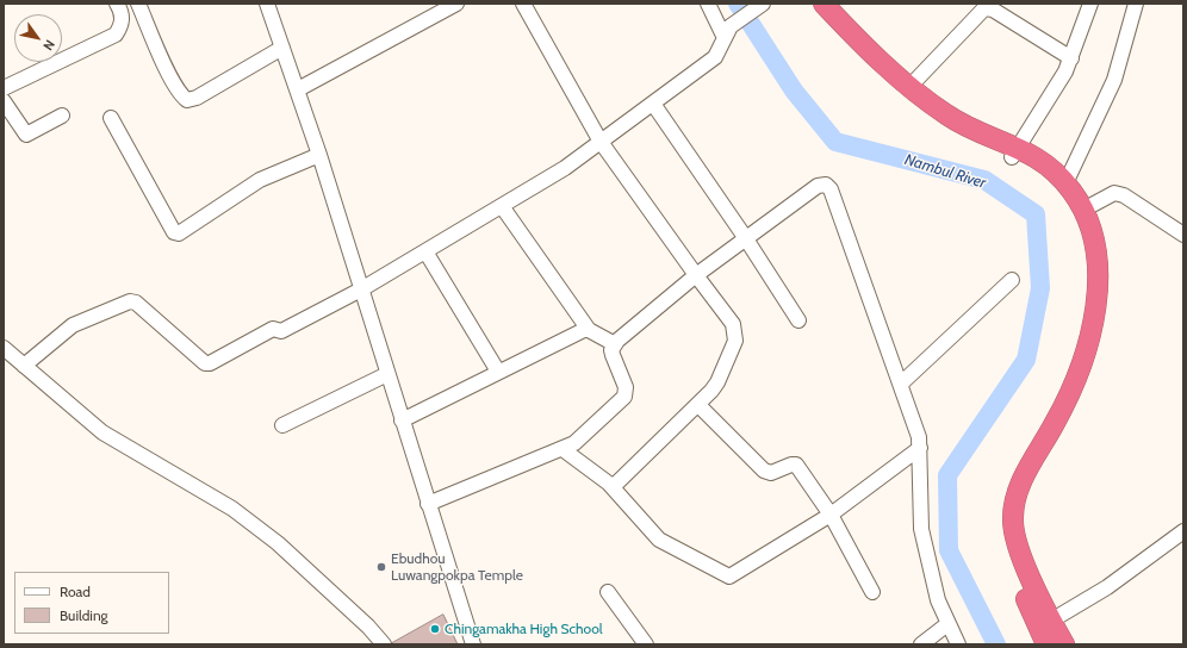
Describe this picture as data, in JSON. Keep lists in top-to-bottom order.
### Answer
{
  "water": ["Nambul River"],
  "places": ["Ebudhou Luwangpokpa Temple", "Chingamakha High School"],
  "legend": ["Road", "Building"],
  "north": "bottom right"
}
